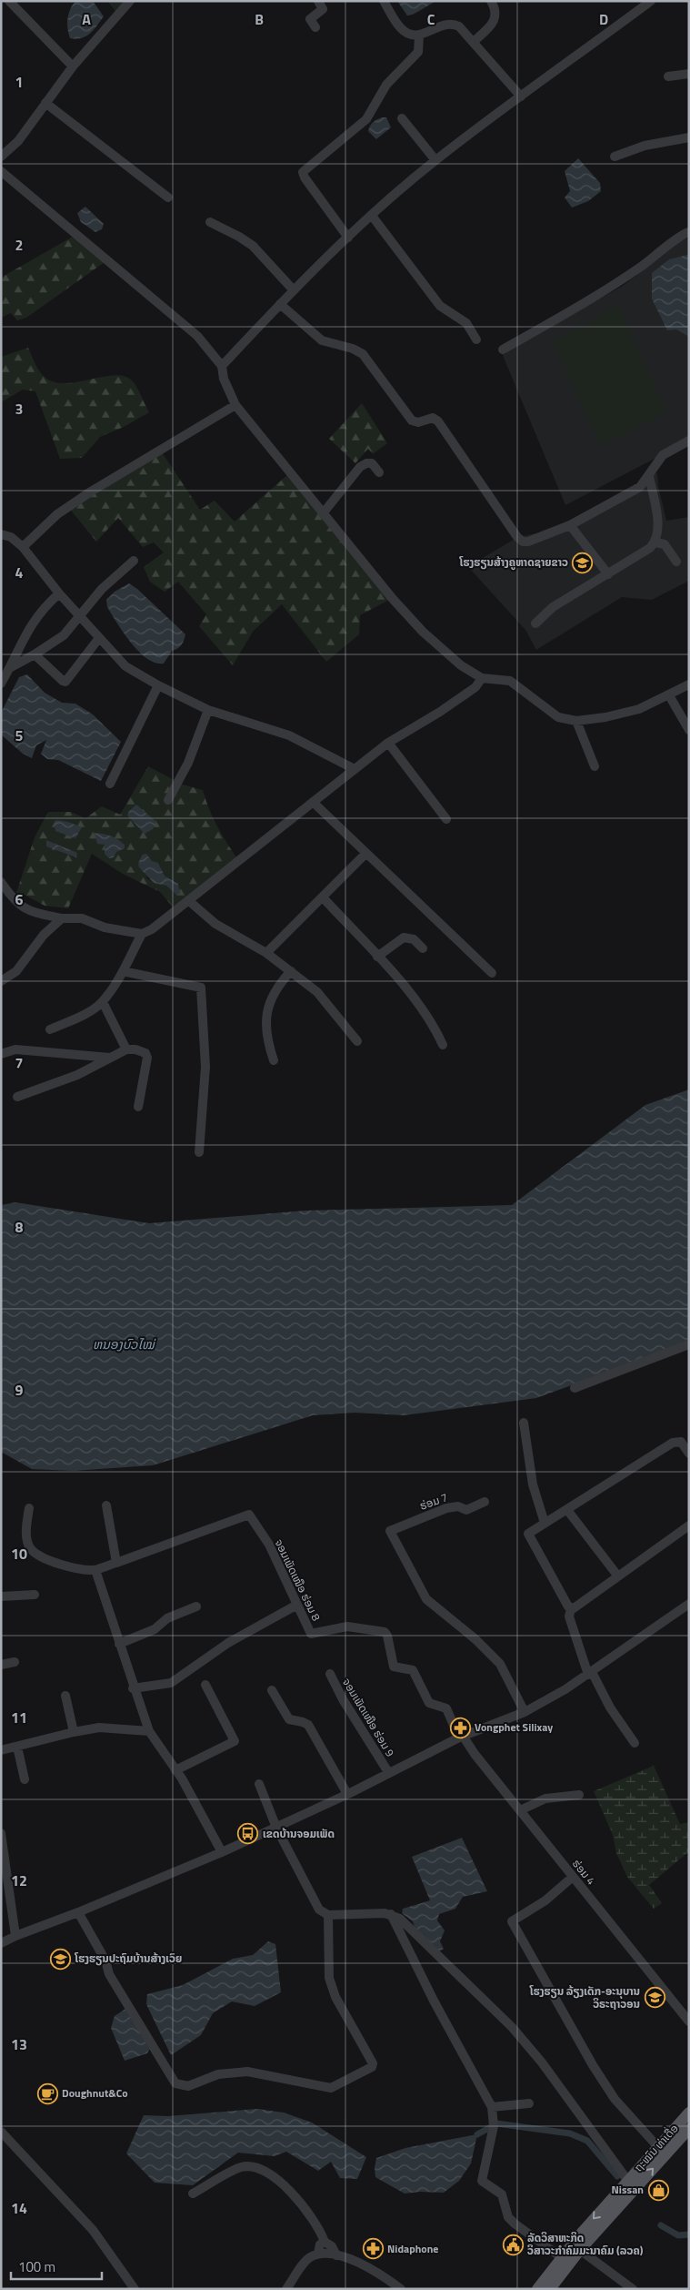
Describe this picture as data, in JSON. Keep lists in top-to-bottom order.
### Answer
{
  "streets": {
    "main road": ["ຖະໝົນ ທ່າເດື່ອ"],
    "street": [
      "ຮ່ອມ 7",
      "ຈອມເພັດເໜືອ ຮ່ອມ 8",
      "ຈອມເພັດເໜືອ ຮ່ອມ 9",
      "ຮ່ອມ 4"
    ]
  },
  "crossings": [
    ["ຈອມເພັດເໜືອ ຮ່ອມ 8", "ຮ່ອມ 4"]
  ],
  "water": ["ຫນອງບົວໄໝ່"],
  "places": {
    "school or university": ["ໂຮງຮຽນສ້າງຄູຫາດຊາຍຂາວ", "ໂຮງຮຽນປະຖົມບ້ານສ້າງເວົຍ", "ໂຮງຮຽນ ລ້ຽງເດັກ-ອະນຸບານ ວິຣະຖາວອນ"],
    "pharmacy": ["Vongphet Silixay", "Nidaphone"],
    "bus stop": ["ເຂດບ້ານຈອມເພັດ"],
    "cafe": ["Doughnut&Co"],
    "shop": ["Nissan"],
    "public building": ["ລັດວິສາຫະກິດ ວິສາວະກຳຄົມມະນາຄົມ (ລວຄ)"]
  },
  "scale_bar": "100 m",
  "grid": {
    "columns": [
      "A",
      "B",
      "C",
      "D"
    ],
    "rows": [
      "1",
      "2",
      "3",
      "4",
      "5",
      "6",
      "7",
      "8",
      "9",
      "10",
      "11",
      "12",
      "13",
      "14"
    ]
  }
}
